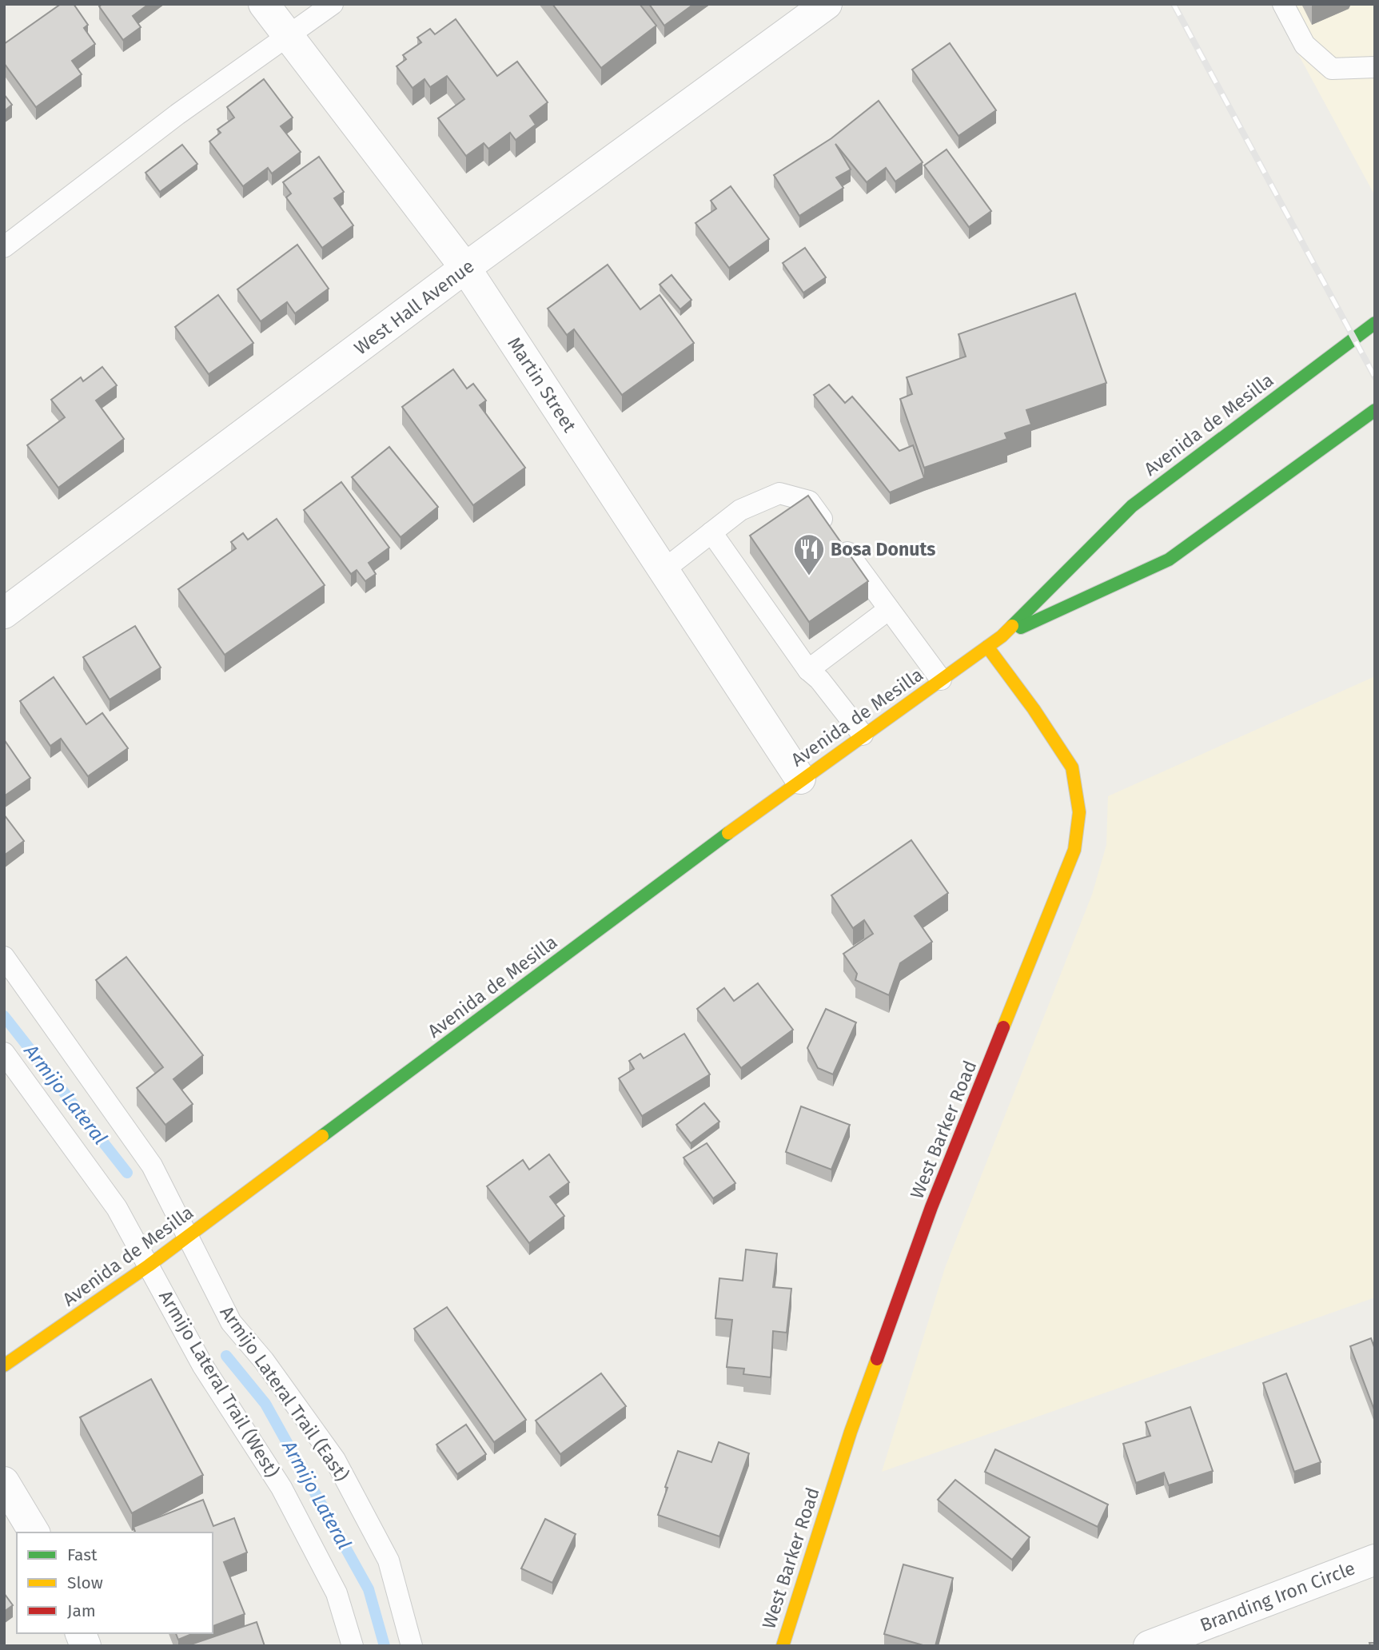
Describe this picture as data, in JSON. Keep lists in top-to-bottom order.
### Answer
{
  "streets": {
    "main road": ["Avenida de Mesilla", "West Barker Road"],
    "street": ["West Hall Avenue", "Martin Street", "Branding Iron Circle"],
    "lane": ["Armijo Lateral Trail (West)", "Armijo Lateral Trail (East)"]
  },
  "crossings": [
    ["West Hall Avenue", "Martin Street"],
    ["Martin Street", "Avenida de Mesilla"],
    ["Avenida de Mesilla", "West Barker Road"],
    ["Avenida de Mesilla", "Armijo Lateral Trail (West)"],
    ["Avenida de Mesilla", "Armijo Lateral Trail (East)"]
  ],
  "water": ["Armijo Lateral"],
  "places": {
    "restaurant": ["Bosa Donuts"]
  },
  "legend": ["Fast", "Slow", "Jam"]
}
